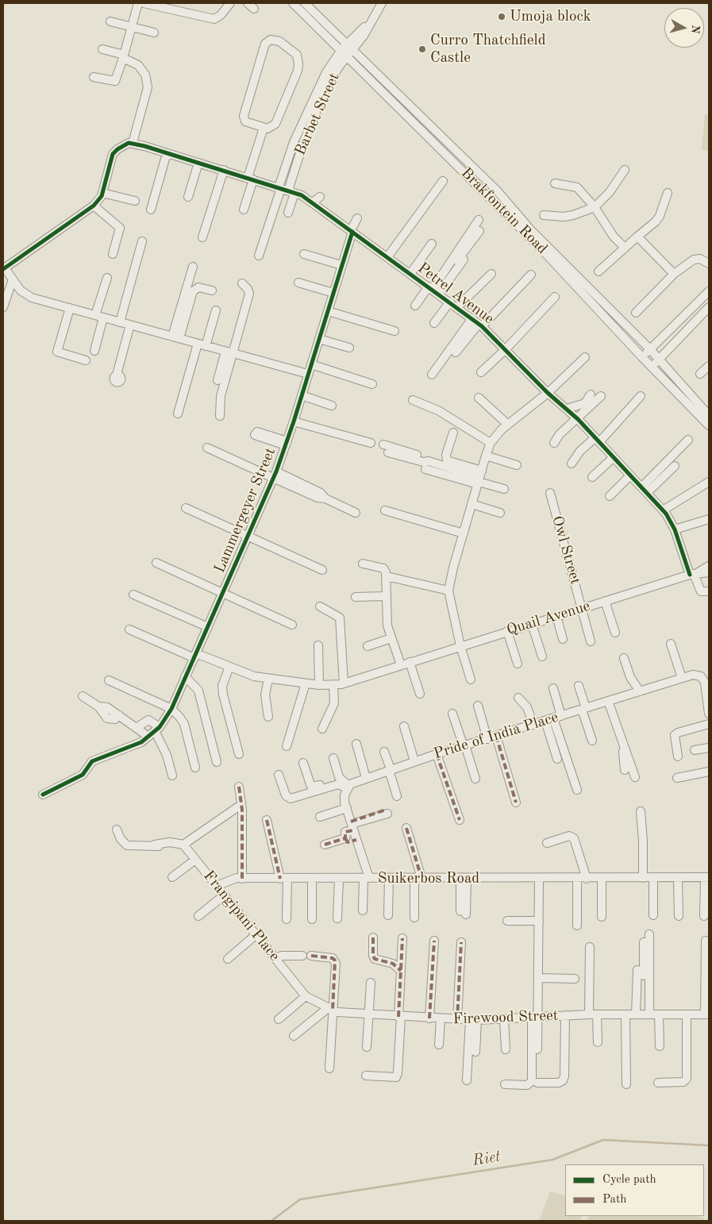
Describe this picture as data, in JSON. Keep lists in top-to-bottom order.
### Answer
{
  "streets": {
    "street": [
      "Barbet Street",
      "Brakfontein Road",
      "Petrel Avenue",
      "Lammergeyer Street",
      "Owl Street",
      "Quail Avenue",
      "Pride of India Place",
      "Suikerbos Road",
      "Frangipani Place",
      "Firewood Street"
    ]
  },
  "crossings": [
    ["Barbet Street", "Brakfontein Road"],
    ["Barbet Street", "Petrel Avenue"],
    ["Petrel Avenue", "Lammergeyer Street"],
    ["Petrel Avenue", "Quail Avenue"],
    ["Lammergeyer Street", "Quail Avenue"],
    ["Owl Street", "Quail Avenue"],
    ["Suikerbos Road", "Frangipani Place"],
    ["Frangipani Place", "Firewood Street"]
  ],
  "water": ["Riet"],
  "places": ["Umoja block", "Curro Thatchfield Castle"],
  "legend": ["Cycle path", "Path"],
  "north": "right"
}
